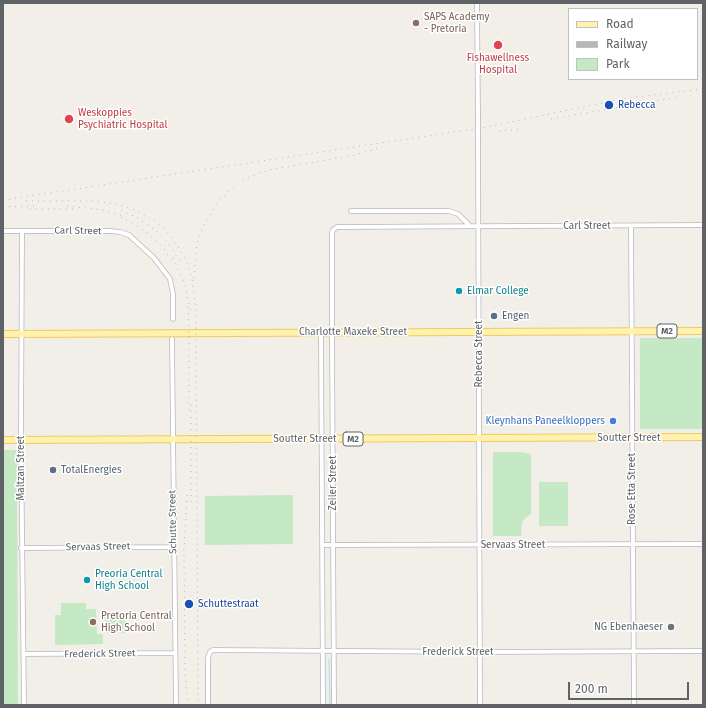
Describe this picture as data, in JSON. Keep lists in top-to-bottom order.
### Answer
{
  "streets": {
    "main road": ["M2", "Charlotte Maxeke Street", "Soutter Street"],
    "street": [
      "Carl Street",
      "Rebecca Street",
      "Maltzan Street",
      "Zeiler Street",
      "Rose Etta Street",
      "Schutte Street",
      "Servaas Street",
      "Frederick Street"
    ]
  },
  "crossings": [
    ["Carl Street", "Rebecca Street"],
    ["Carl Street", "Maltzan Street"],
    ["Carl Street", "Zeiler Street"],
    ["Carl Street", "Rose Etta Street"],
    ["Charlotte Maxeke Street", "Rebecca Street"],
    ["Charlotte Maxeke Street", "Maltzan Street"],
    ["Charlotte Maxeke Street", "Zeiler Street"],
    ["Charlotte Maxeke Street", "Rose Etta Street"],
    ["Rebecca Street", "Soutter Street"],
    ["Rebecca Street", "Servaas Street"],
    ["Rebecca Street", "Frederick Street"],
    ["Soutter Street", "Maltzan Street"],
    ["Soutter Street", "Zeiler Street"],
    ["Soutter Street", "Rose Etta Street"],
    ["Soutter Street", "Schutte Street"],
    ["Maltzan Street", "Servaas Street"],
    ["Maltzan Street", "Frederick Street"],
    ["Zeiler Street", "Servaas Street"],
    ["Zeiler Street", "Frederick Street"],
    ["Rose Etta Street", "Servaas Street"],
    ["Rose Etta Street", "Frederick Street"],
    ["Schutte Street", "Servaas Street"],
    ["Schutte Street", "Frederick Street"]
  ],
  "places": [
    "SAPS Academy - Pretoria",
    "Fishawellness Hospital",
    "Rebecca",
    "Weskoppies Psychiatric Hospital",
    "Elmar College",
    "Engen",
    "Kleynhans Paneelkloppers",
    "TotalEnergies",
    "Preoria Central High School",
    "Schuttestraat",
    "Pretoria Central High School",
    "NG Ebenhaeser"
  ],
  "legend": ["Road", "Railway", "Park"],
  "scale_bar": "200 m"
}
